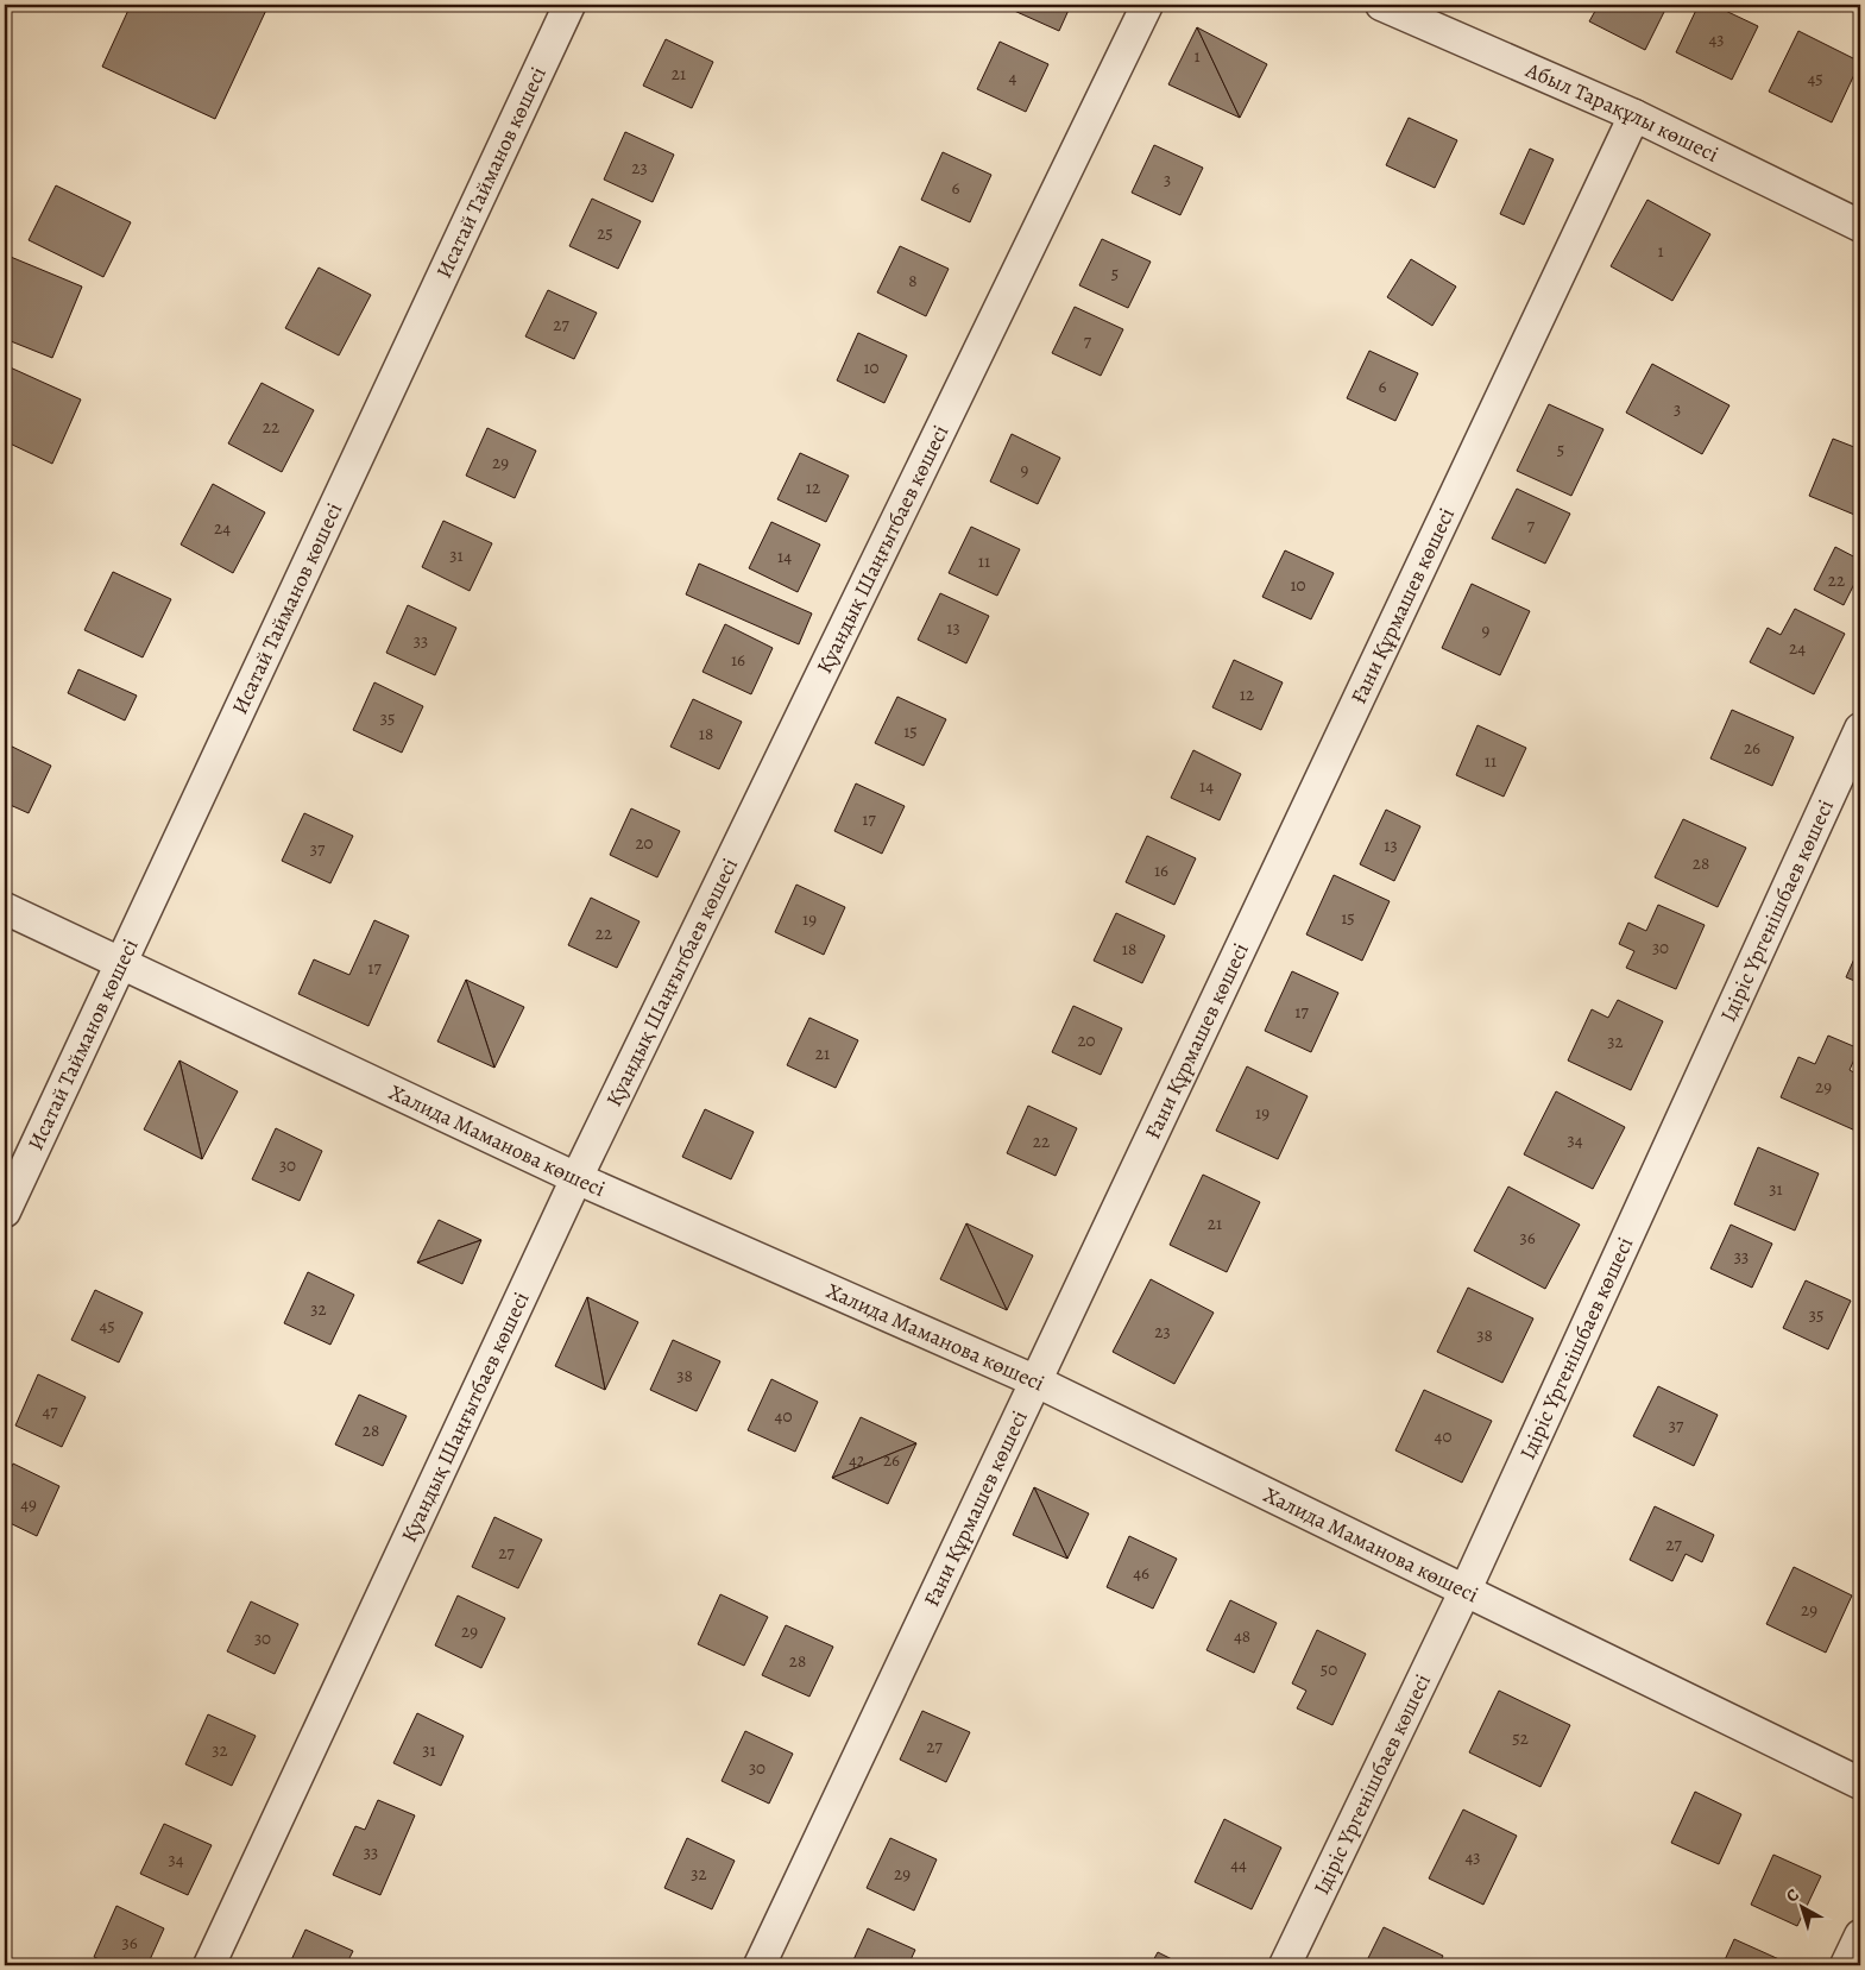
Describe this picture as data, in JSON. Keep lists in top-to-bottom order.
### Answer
{
  "streets": {
    "street": [
      "Абыл Тарақұлы көшесі",
      "Исатай Тайманов көшесі",
      "Қуандық Шаңғытбаев көшесі",
      "Ғани Құрмашев көшесі",
      "Ідіріс Үргенішбаев көшесі",
      "Халида Маманова көшесі"
    ]
  },
  "crossings": [
    ["Абыл Тарақұлы көшесі", "Ғани Құрмашев көшесі"],
    ["Исатай Тайманов көшесі", "Халида Маманова көшесі"],
    ["Қуандық Шаңғытбаев көшесі", "Халида Маманова көшесі"],
    ["Ғани Құрмашев көшесі", "Халида Маманова көшесі"],
    ["Ідіріс Үргенішбаев көшесі", "Халида Маманова көшесі"]
  ],
  "house_numbers": [
    "43",
    "1",
    "21",
    "4",
    "45",
    "23",
    "3",
    "6",
    "25",
    "1",
    "5",
    "8",
    "27",
    "7",
    "10",
    "6",
    "3",
    "22",
    "5",
    "29",
    "9",
    "12",
    "7",
    "24",
    "31",
    "14",
    "11",
    "22",
    "10",
    "13",
    "9",
    "33",
    "24",
    "16",
    "12",
    "35",
    "15",
    "18",
    "26",
    "11",
    "14",
    "17",
    "20",
    "13",
    "37",
    "28",
    "16",
    "15",
    "19",
    "22",
    "30",
    "18",
    "17",
    "17",
    "20",
    "32",
    "21",
    "29",
    "19",
    "34",
    "22",
    "30",
    "31",
    "21",
    "36",
    "33",
    "32",
    "35",
    "45",
    "23",
    "38",
    "38",
    "47",
    "40",
    "37",
    "28",
    "40",
    "42",
    "26",
    "49",
    "27",
    "27",
    "46",
    "29",
    "29",
    "48",
    "30",
    "28",
    "50",
    "52",
    "27",
    "32",
    "31",
    "30",
    "33",
    "43",
    "34",
    "44",
    "32",
    "29",
    "36"
  ],
  "north": "top left"
}
